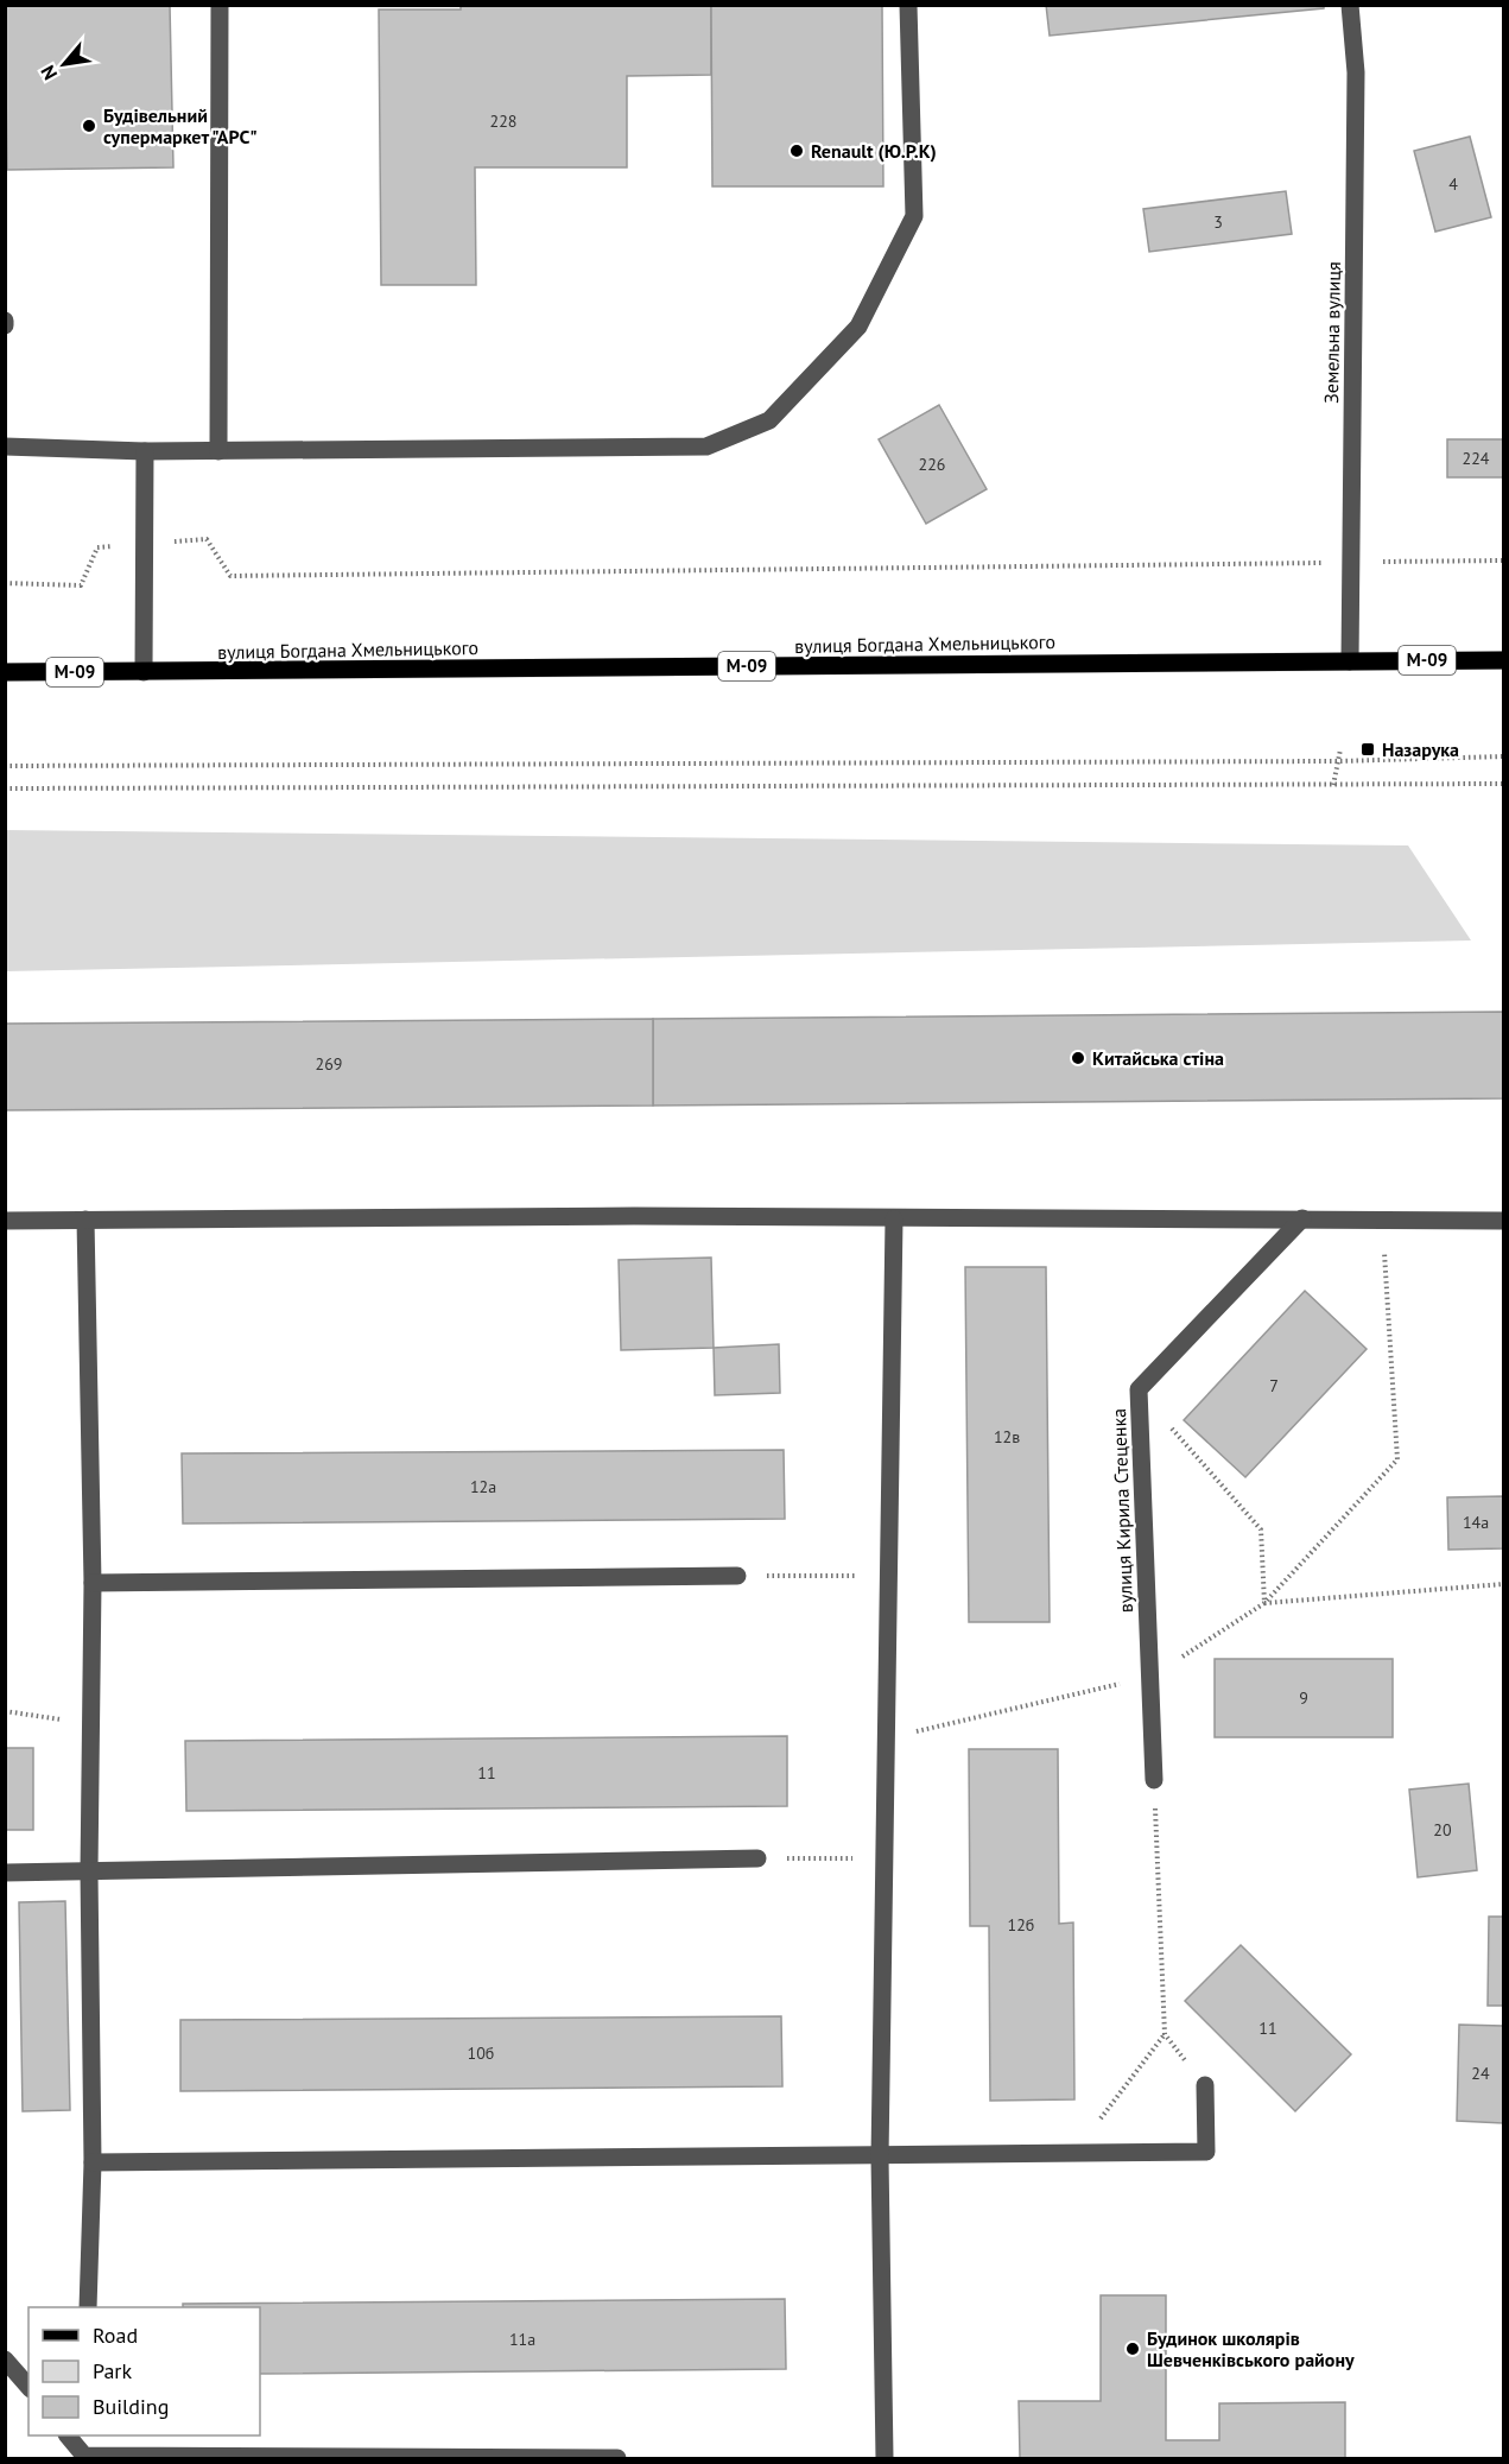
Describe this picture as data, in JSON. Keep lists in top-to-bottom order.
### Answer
{
  "streets": {
    "main road": ["вулиця Богдана Хмельницького", "М-09"],
    "street": ["Земельна вулиця", "вулиця Кирила Стеценка"]
  },
  "crossings": [
    ["Земельна вулиця", "вулиця Богдана Хмельницького"]
  ],
  "places": {
    "other": [
      "Будівельний супермаркет \"АРС\"",
      "Renault (Ю.Р.К)",
      "Китайська стіна",
      "Будинок школярів Шевченківського району"
    ],
    "transit": ["Назарука"]
  },
  "house_numbers": [
    "228",
    "4",
    "3",
    "224",
    "226",
    "269",
    "7",
    "12в",
    "12а",
    "14а",
    "9",
    "11",
    "20",
    "12б",
    "11",
    "10б",
    "24",
    "11а"
  ],
  "legend": ["Road", "Park", "Building"],
  "north": "bottom left"
}
